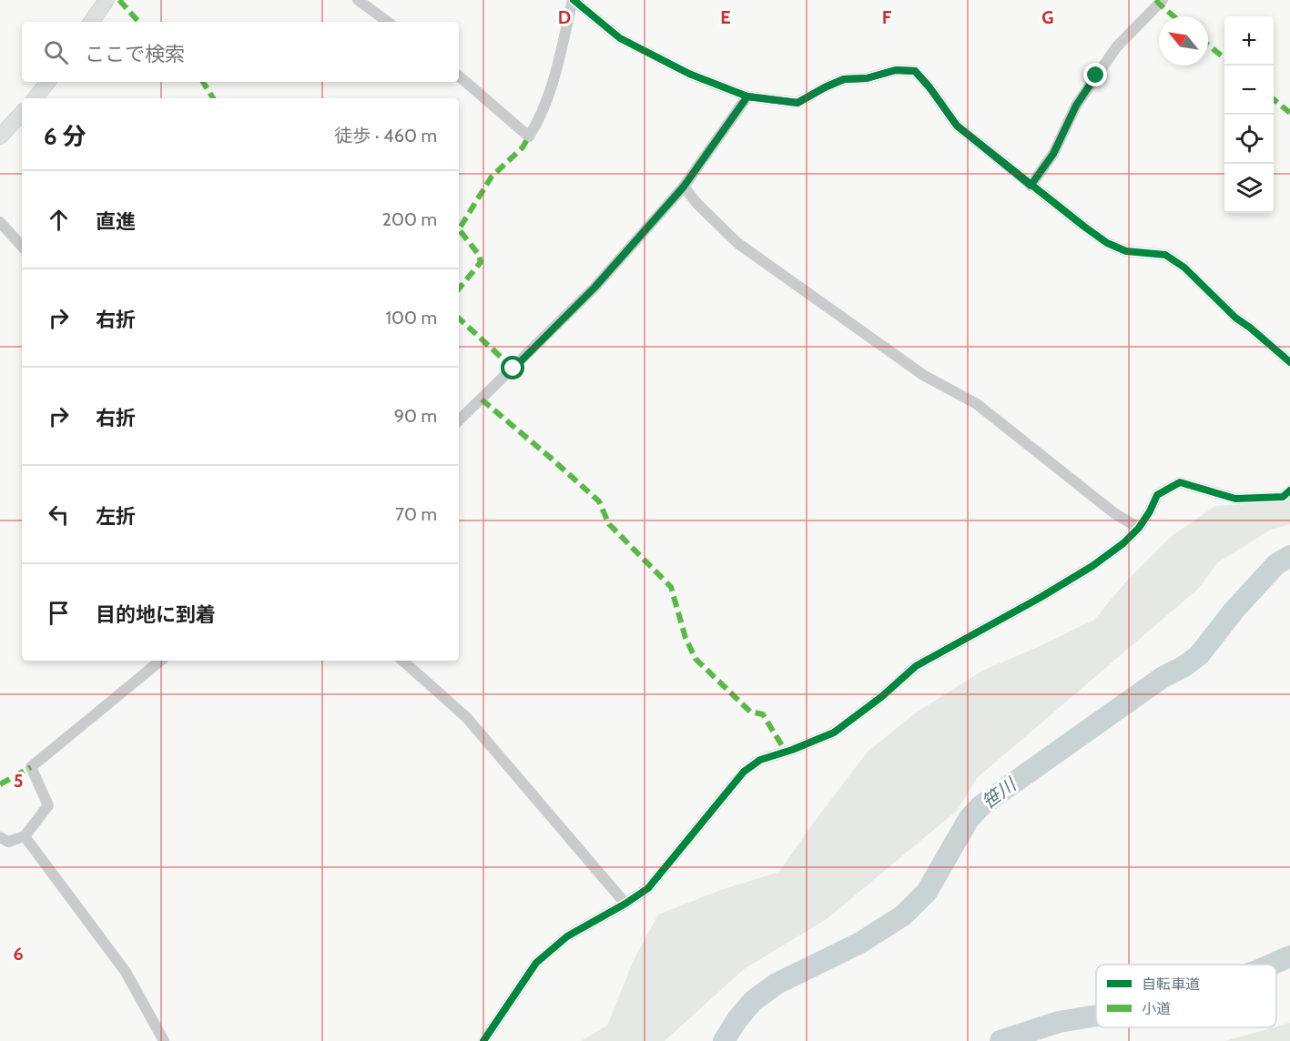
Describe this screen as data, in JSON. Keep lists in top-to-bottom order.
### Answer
{
  "water": ["笹川"],
  "legend": ["自転車道", "小道"],
  "north": "top left",
  "page": {
    "map_buttons": ["+", "−"],
    "search": "ここで検索",
    "heading": ["6 分", "徒歩 · 460 m"],
    "list": [
      ["直進", "200 m"],
      ["右折", "100 m"],
      ["右折", "90 m"],
      ["左折", "70 m"],
      "目的地に到着"
    ]
  },
  "grid": {
    "columns": [
      "D",
      "E",
      "F",
      "G"
    ],
    "rows": ["5", "6"]
  }
}
